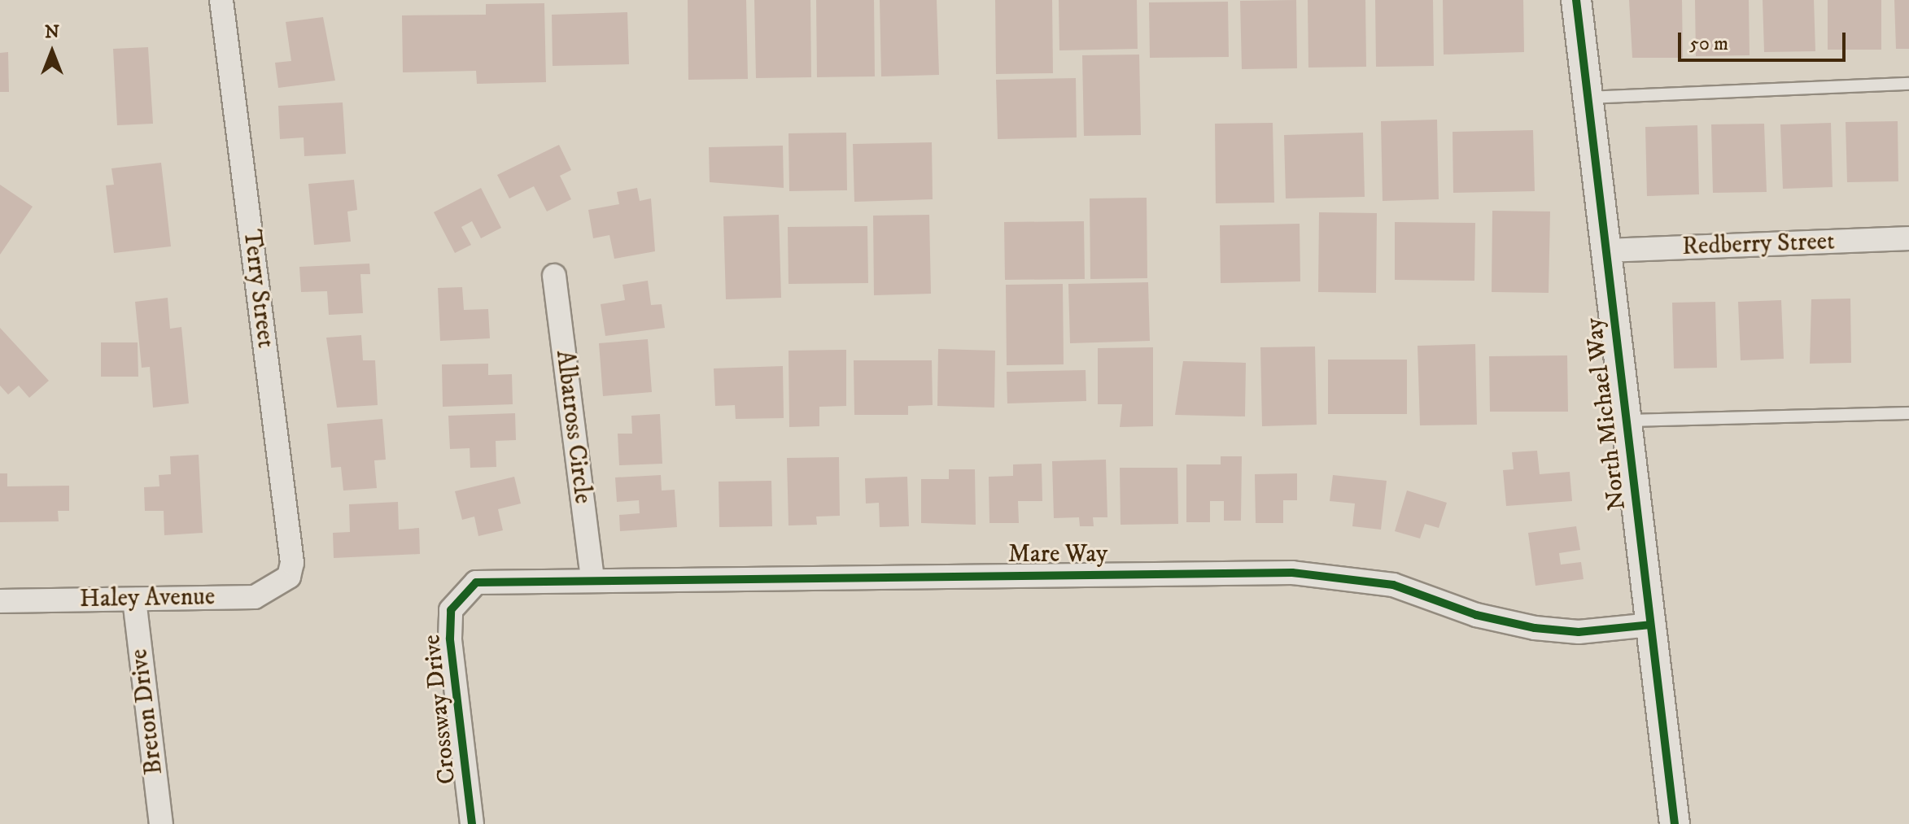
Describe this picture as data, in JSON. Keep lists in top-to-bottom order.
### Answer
{
  "streets": {
    "street": [
      "Redberry Street",
      "Terry Street",
      "North Michael Way",
      "Albatross Circle",
      "Mare Way",
      "Haley Avenue",
      "Crossway Drive",
      "Breton Drive"
    ]
  },
  "crossings": [
    ["Redberry Street", "North Michael Way"],
    ["Terry Street", "Haley Avenue"],
    ["North Michael Way", "Mare Way"],
    ["Albatross Circle", "Mare Way"],
    ["Mare Way", "Crossway Drive"],
    ["Haley Avenue", "Breton Drive"]
  ],
  "scale_bar": "50 m",
  "north": "top"
}
